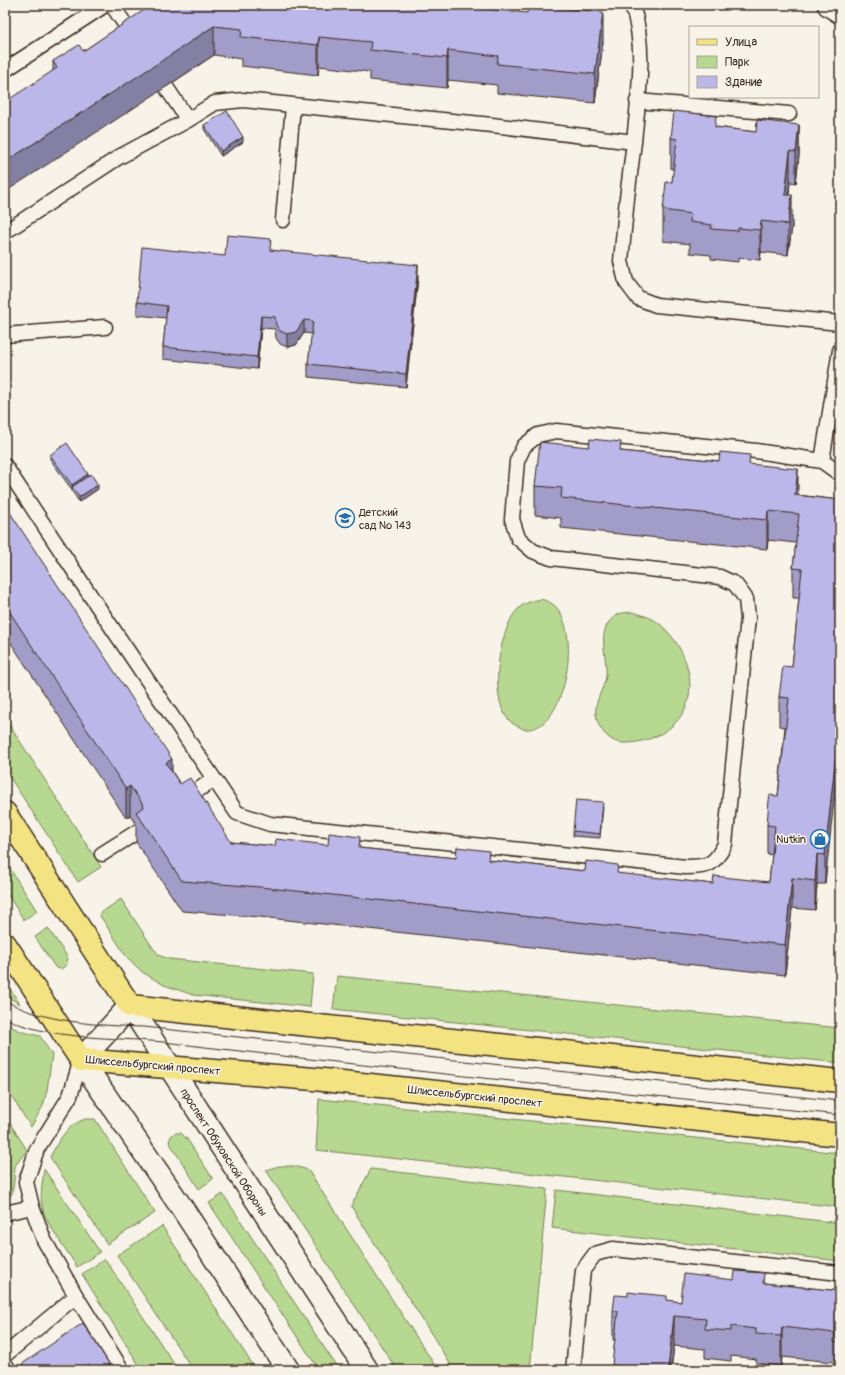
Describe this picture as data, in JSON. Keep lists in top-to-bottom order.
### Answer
{
  "streets": {
    "main road": ["Шлиссельбургский проспект", "проспект Обуховской Обороны"]
  },
  "crossings": [
    ["Шлиссельбургский проспект", "проспект Обуховской Обороны"]
  ],
  "places": {
    "school or university": ["Детский сад № 143"],
    "shop": ["Nutkin"]
  },
  "legend": ["Улица", "Парк", "Здание"]
}
